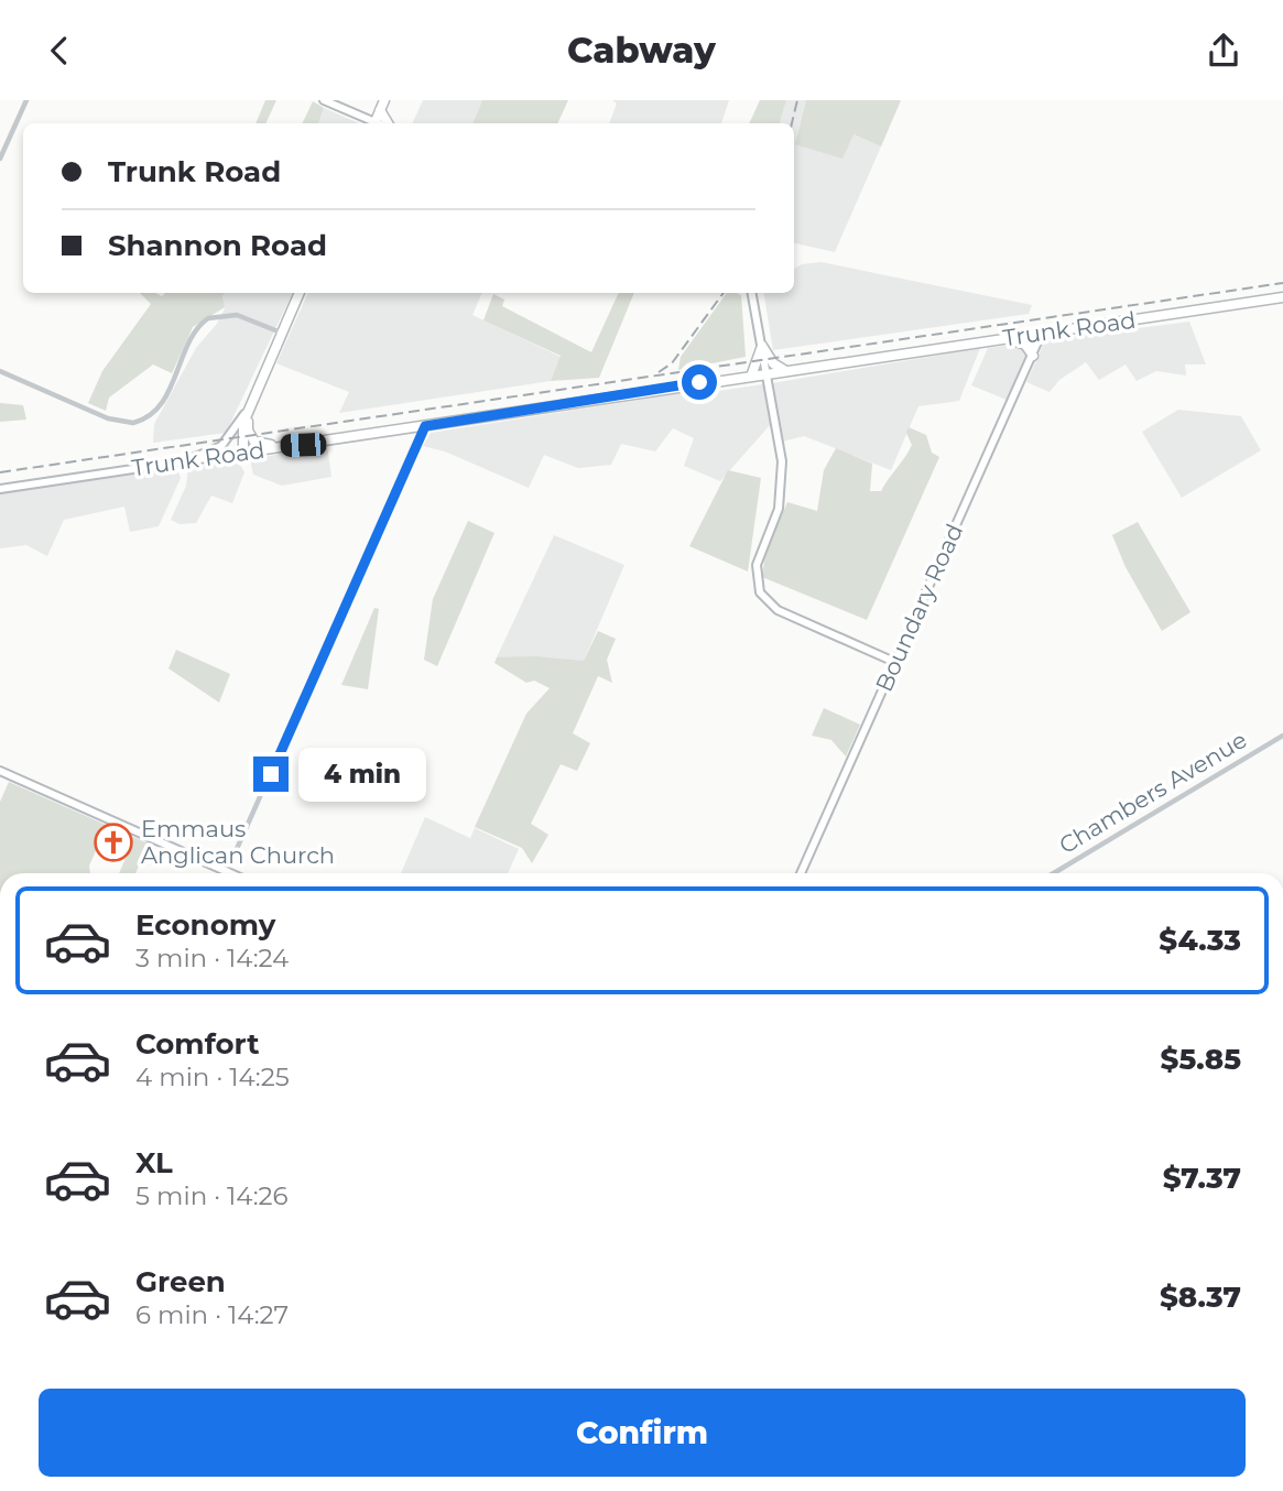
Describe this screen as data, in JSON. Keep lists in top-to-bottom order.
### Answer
{
  "streets": {
    "highway": ["Trunk Road"],
    "main road": ["Boundary Road"],
    "street": ["Chambers Avenue"]
  },
  "crossings": [
    ["Trunk Road", "Boundary Road"]
  ],
  "places": {
    "church": ["Emmaus Anglican Church"]
  },
  "page": {
    "header": "Cabway",
    "banner": ["Trunk Road", "Shannon Road"],
    "bubble": "4 min",
    "list": [
      {
        "name": "Economy",
        "note": "3 min · 14:24",
        "value": "$4.33"
      },
      {
        "name": "Comfort",
        "note": "4 min · 14:25",
        "value": "$5.85"
      },
      {
        "name": "XL",
        "note": "5 min · 14:26",
        "value": "$7.37"
      },
      {
        "name": "Green",
        "note": "6 min · 14:27",
        "value": "$8.37"
      }
    ],
    "buttons": "Confirm"
  }
}
